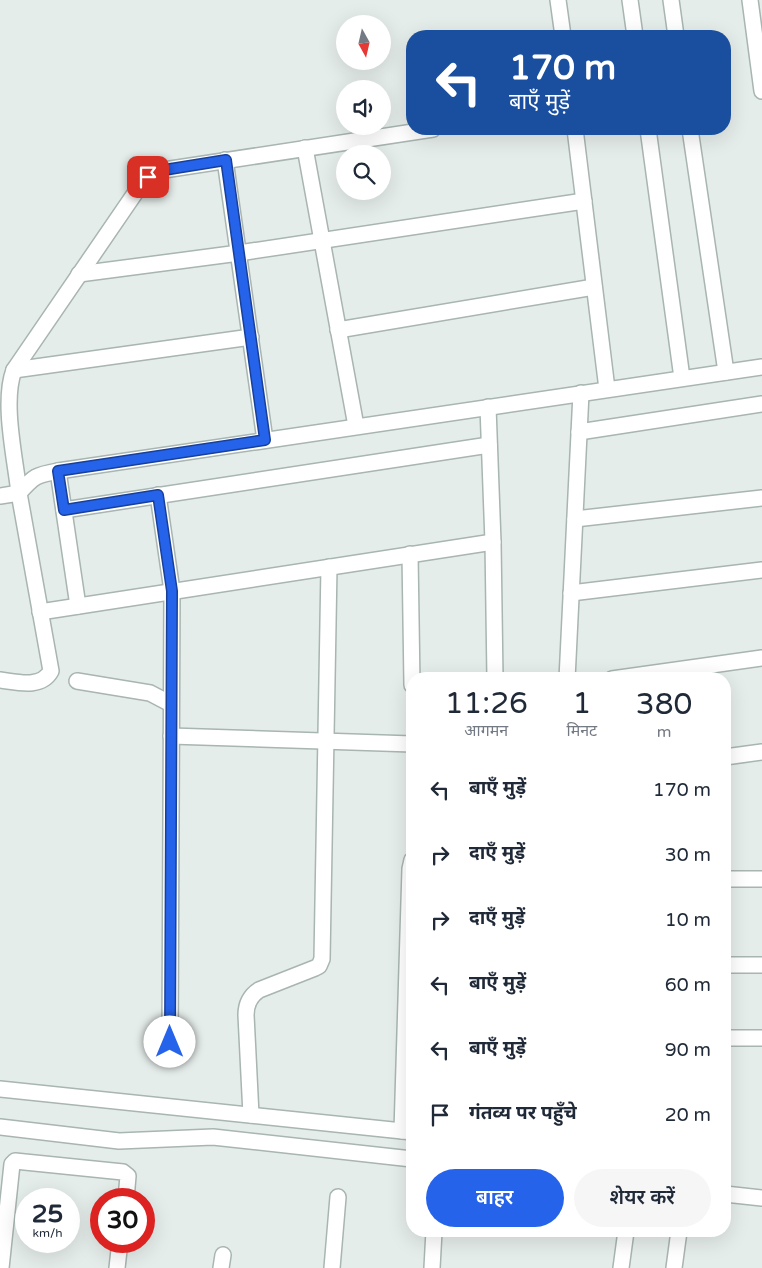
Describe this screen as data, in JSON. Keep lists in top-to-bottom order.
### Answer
{
  "north": "bottom",
  "page": {
    "turn": ["170 m", "बाएँ मुड़ें"],
    "eta": [
      "11:26",
      "आगमन",
      "1",
      "मिनट",
      "380",
      "m"
    ],
    "list": [
      {
        "name": "बाएँ मुड़ें",
        "value": "170 m"
      },
      {
        "name": "दाएँ मुड़ें",
        "value": "30 m"
      },
      {
        "name": "दाएँ मुड़ें",
        "value": "10 m"
      },
      {
        "name": "बाएँ मुड़ें",
        "value": "60 m"
      },
      {
        "name": "बाएँ मुड़ें",
        "value": "90 m"
      },
      {
        "name": "गंतव्य पर पहुँचे",
        "value": "20 m"
      }
    ],
    "buttons": ["बाहर", "शेयर करें"],
    "speed": "25 km/h",
    "limit": "30"
  }
}
